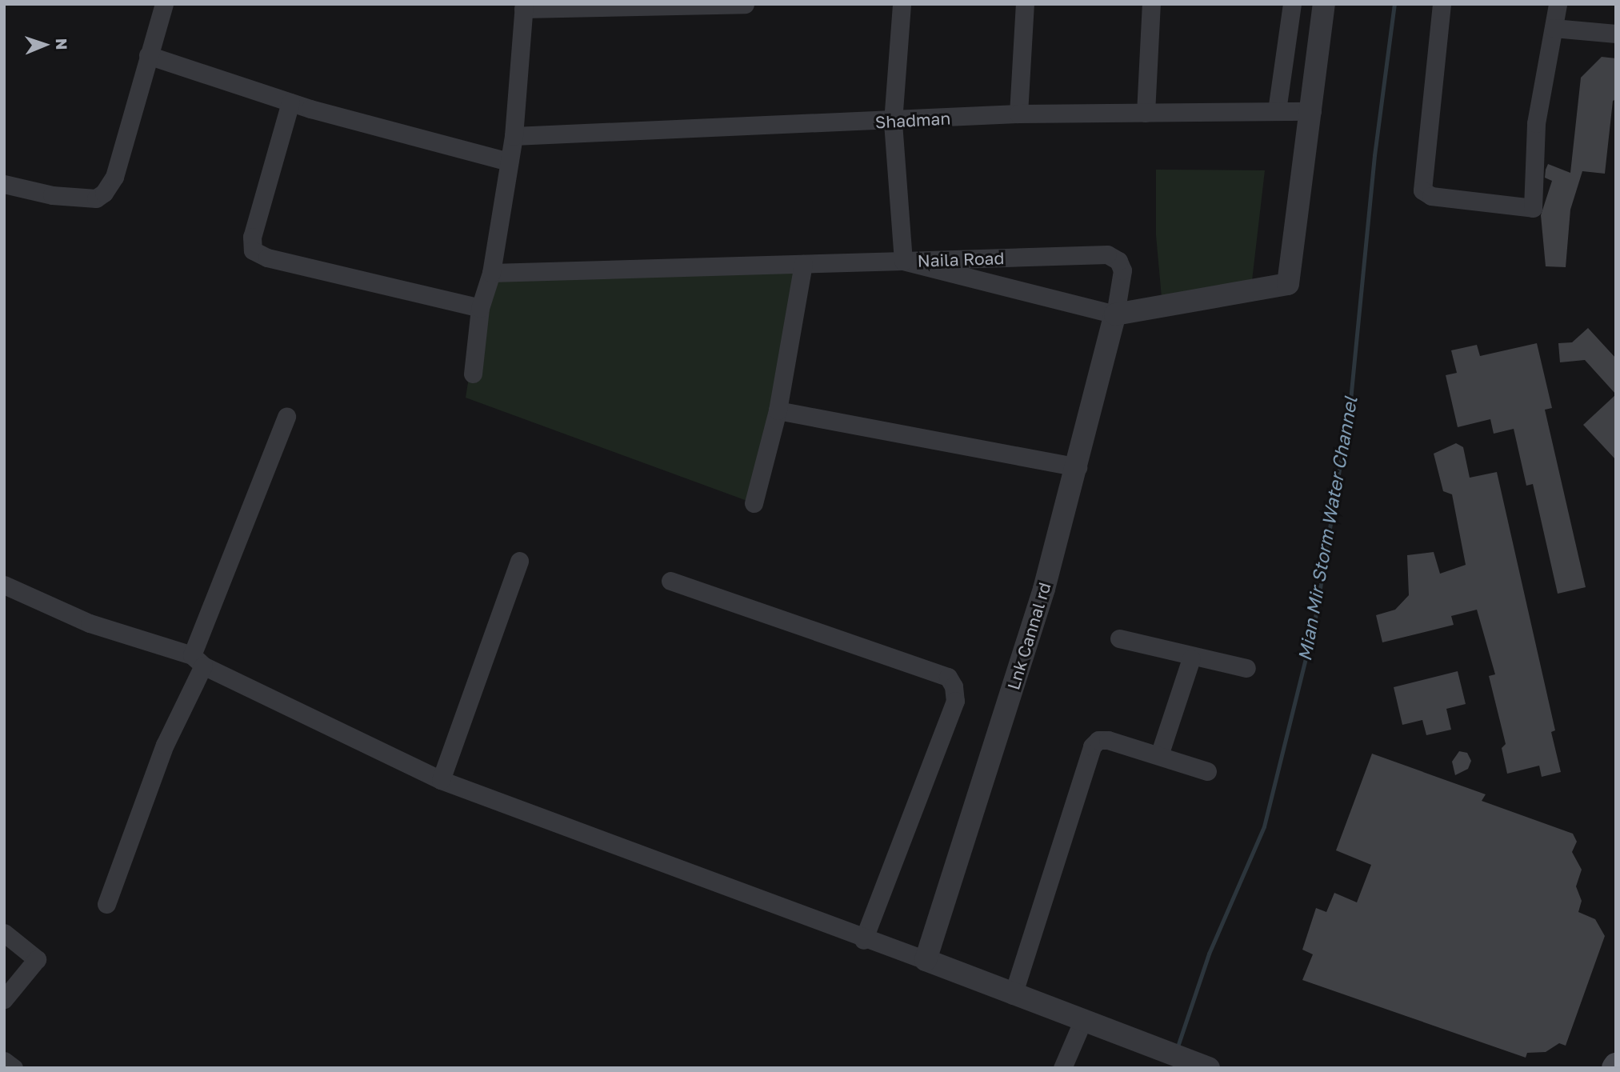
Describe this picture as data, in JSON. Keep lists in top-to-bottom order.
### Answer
{
  "streets": {
    "street": ["Shadman", "Naila Road", "Lnk Cannal rd"]
  },
  "crossings": [
    ["Shadman", "Naila Road"],
    ["Naila Road", "Lnk Cannal rd"]
  ],
  "water": ["Mian Mir Storm Water Channel"],
  "north": "right"
}
